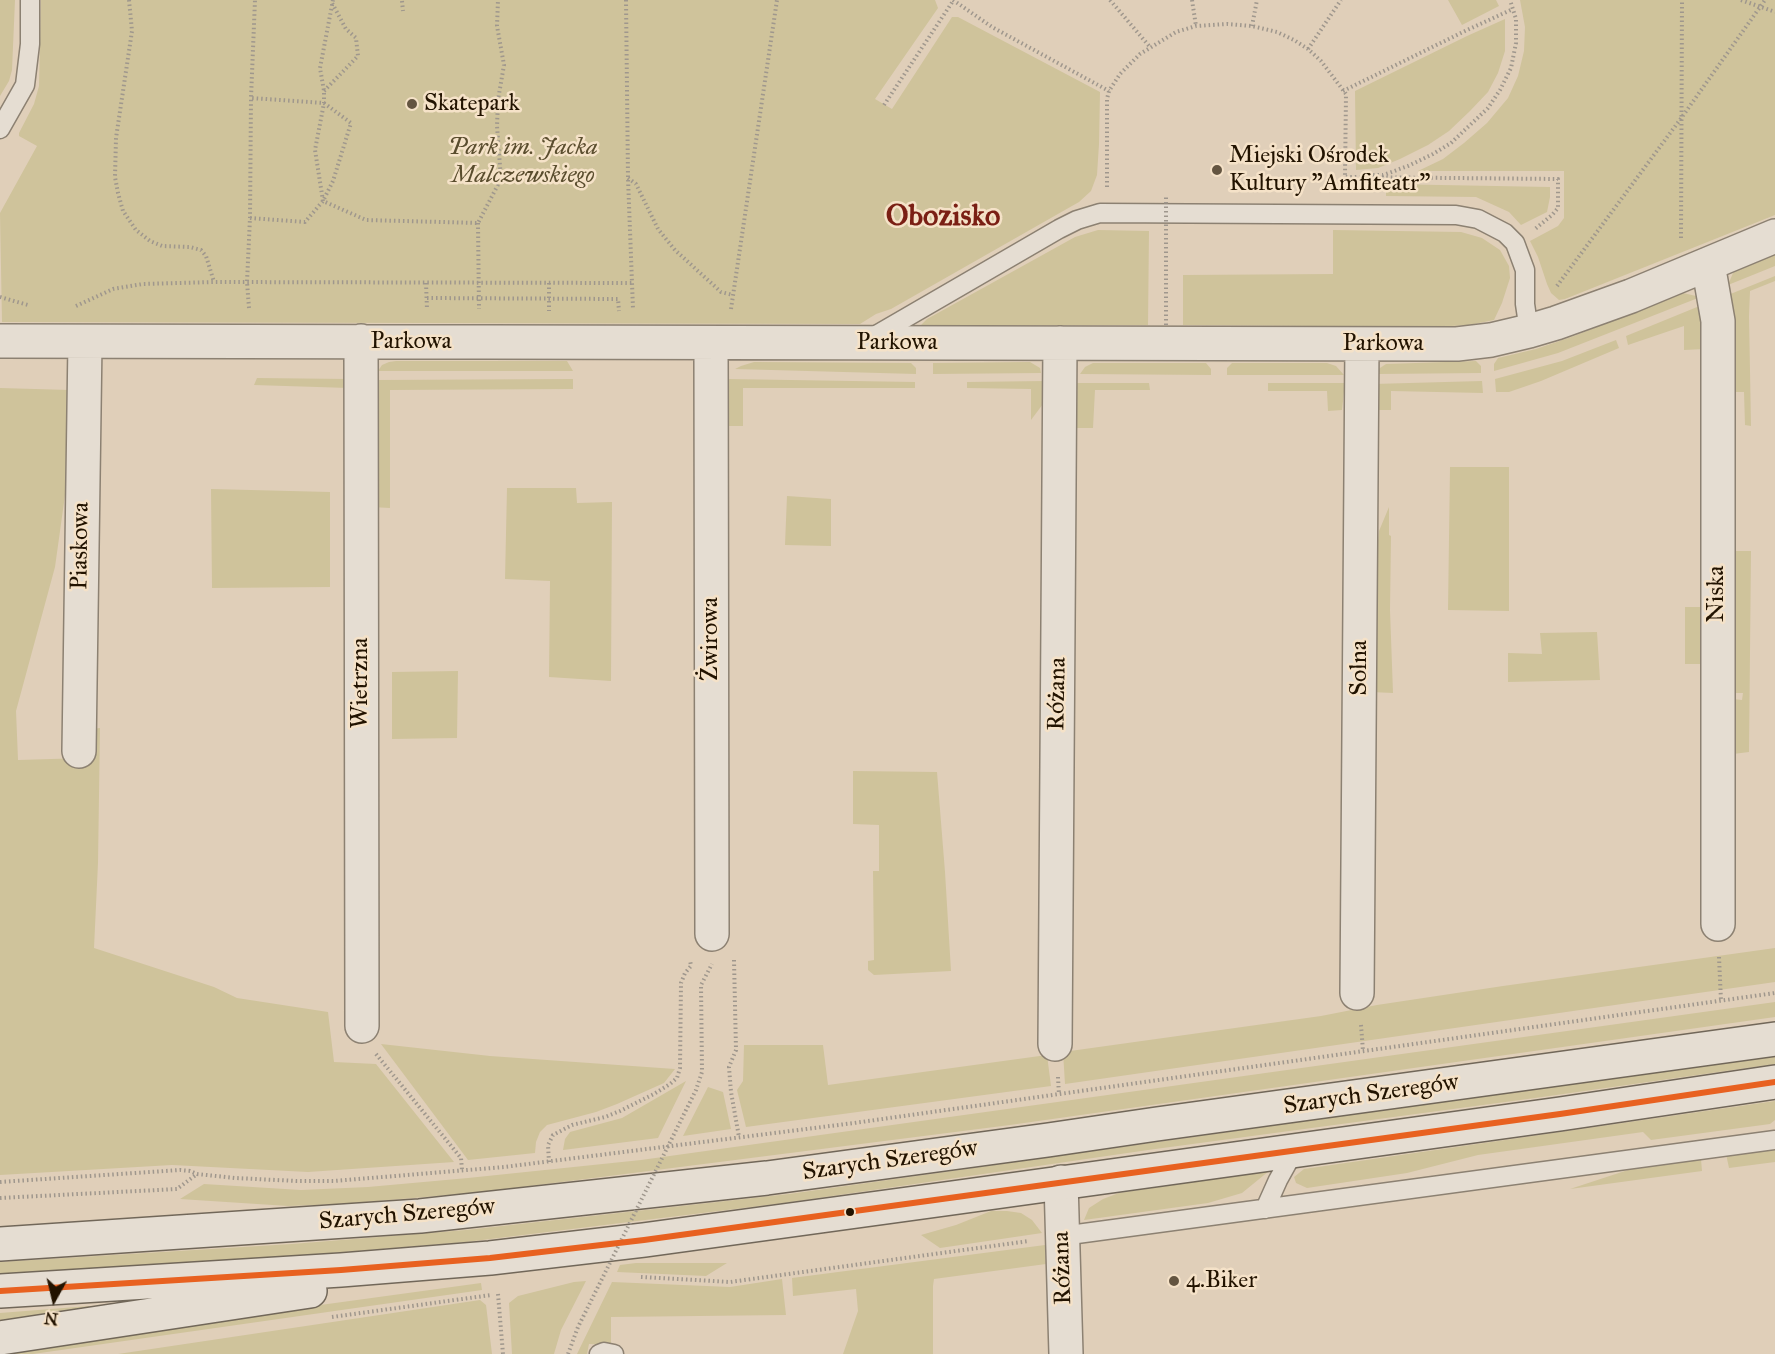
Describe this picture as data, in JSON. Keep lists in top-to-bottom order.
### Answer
{
  "streets": {
    "street": [
      "Parkowa",
      "Piaskowa",
      "Niska",
      "Żwirowa",
      "Solna",
      "Wietrzna",
      "Różana",
      "Szarych Szeregów"
    ]
  },
  "crossings": [
    ["Parkowa", "Piaskowa"],
    ["Parkowa", "Niska"],
    ["Parkowa", "Żwirowa"],
    ["Parkowa", "Solna"],
    ["Parkowa", "Wietrzna"],
    ["Parkowa", "Różana"],
    ["Różana", "Szarych Szeregów"]
  ],
  "districts": ["Obozisko"],
  "parks": ["Park im. Jacka Malczewskiego"],
  "places": ["Skatepark", "Miejski Ośrodek Kultury \"Amfiteatr\"", "4.Biker"],
  "north": "bottom"
}
